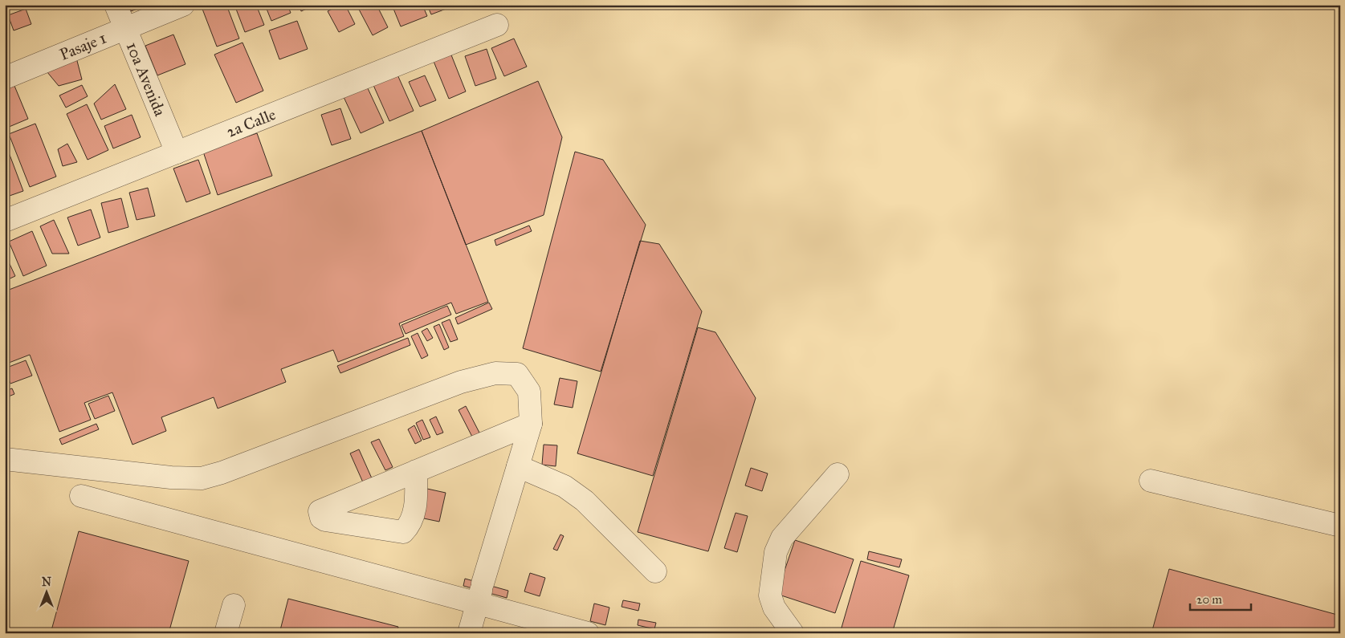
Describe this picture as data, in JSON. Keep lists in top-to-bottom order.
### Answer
{
  "streets": {
    "street": ["Pasaje 1", "10a Avenida", "2a Calle"]
  },
  "crossings": [
    ["Pasaje 1", "10a Avenida"],
    ["10a Avenida", "2a Calle"]
  ],
  "scale_bar": "20 m",
  "north": "top"
}
